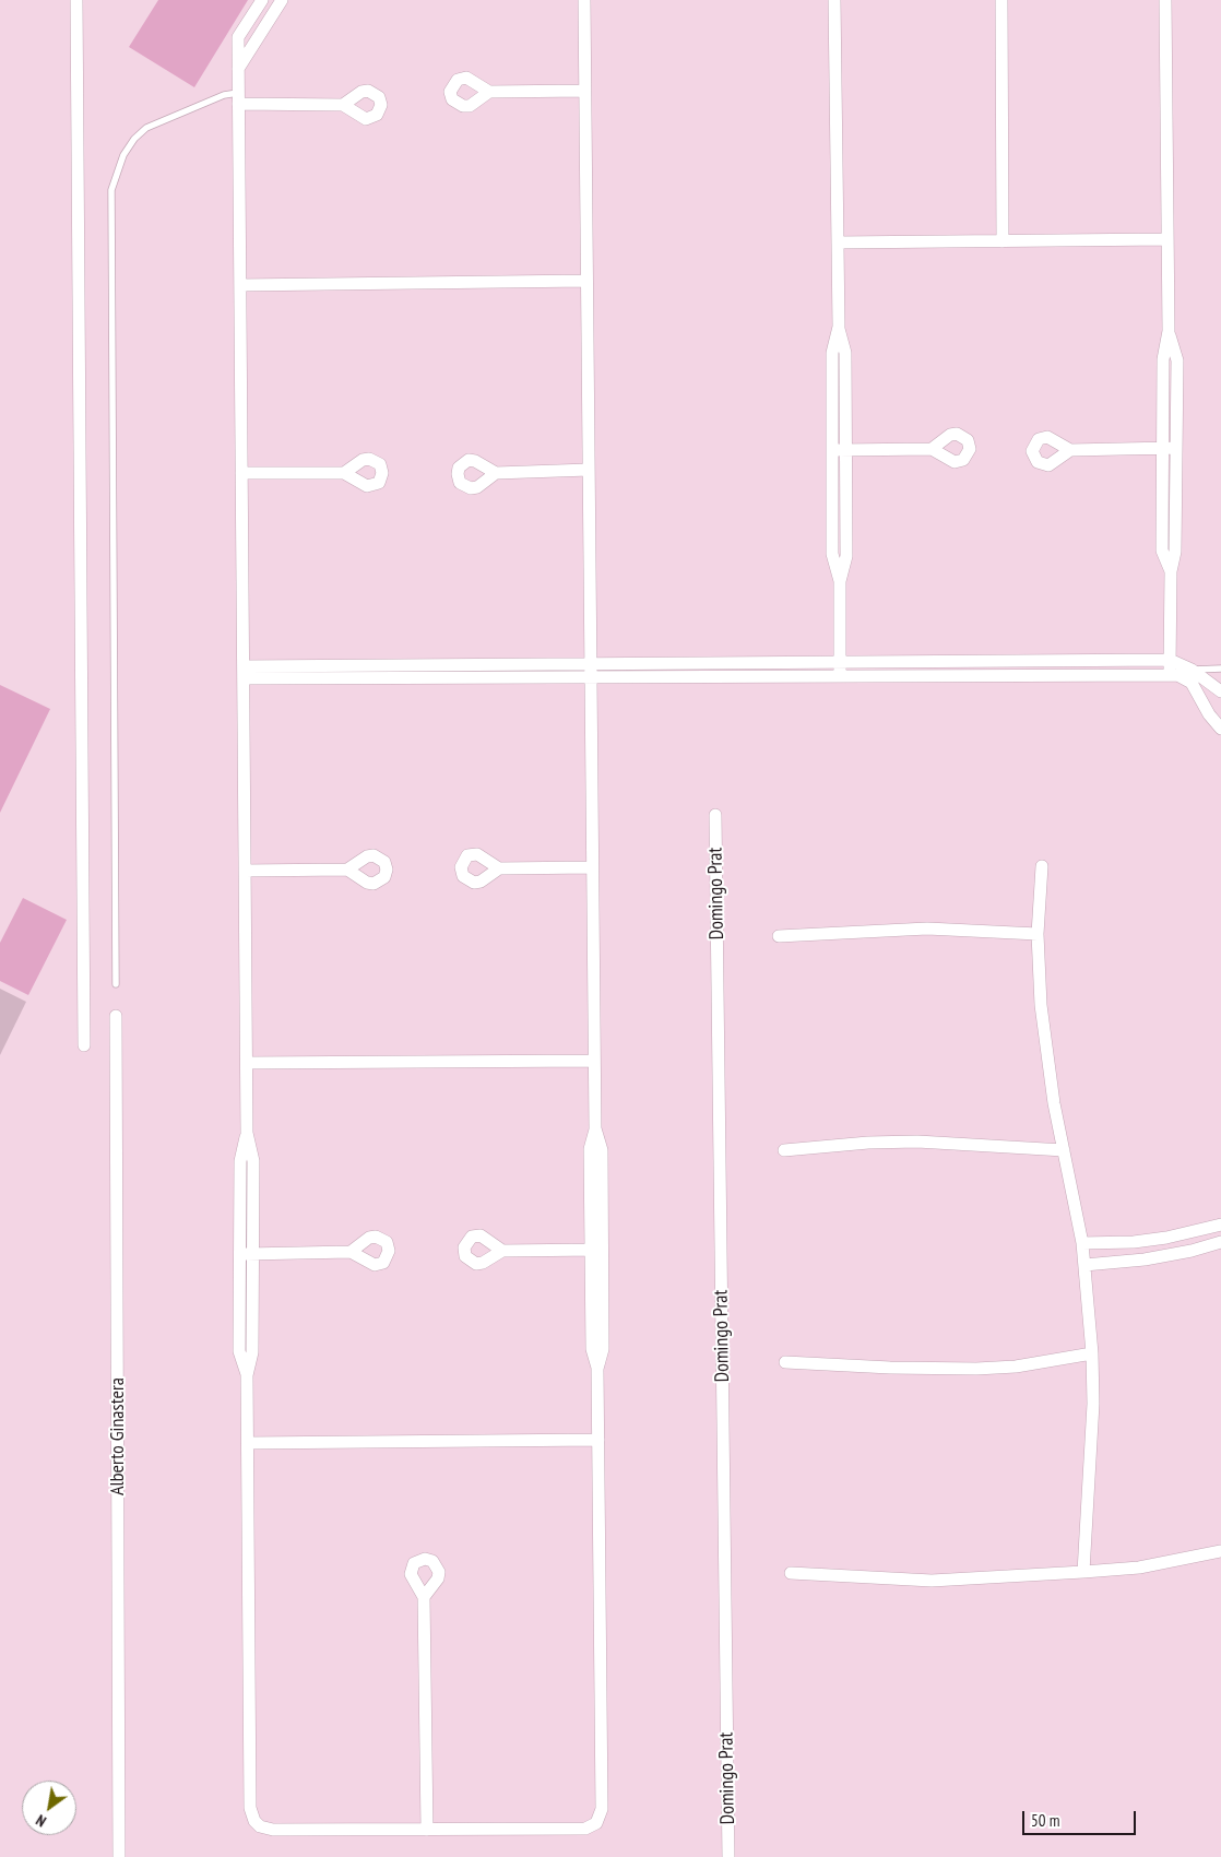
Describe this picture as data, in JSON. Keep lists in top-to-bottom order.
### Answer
{
  "streets": {
    "street": ["Domingo Prat", "Alberto Ginastera"]
  },
  "scale_bar": "50 m",
  "north": "bottom left"
}
